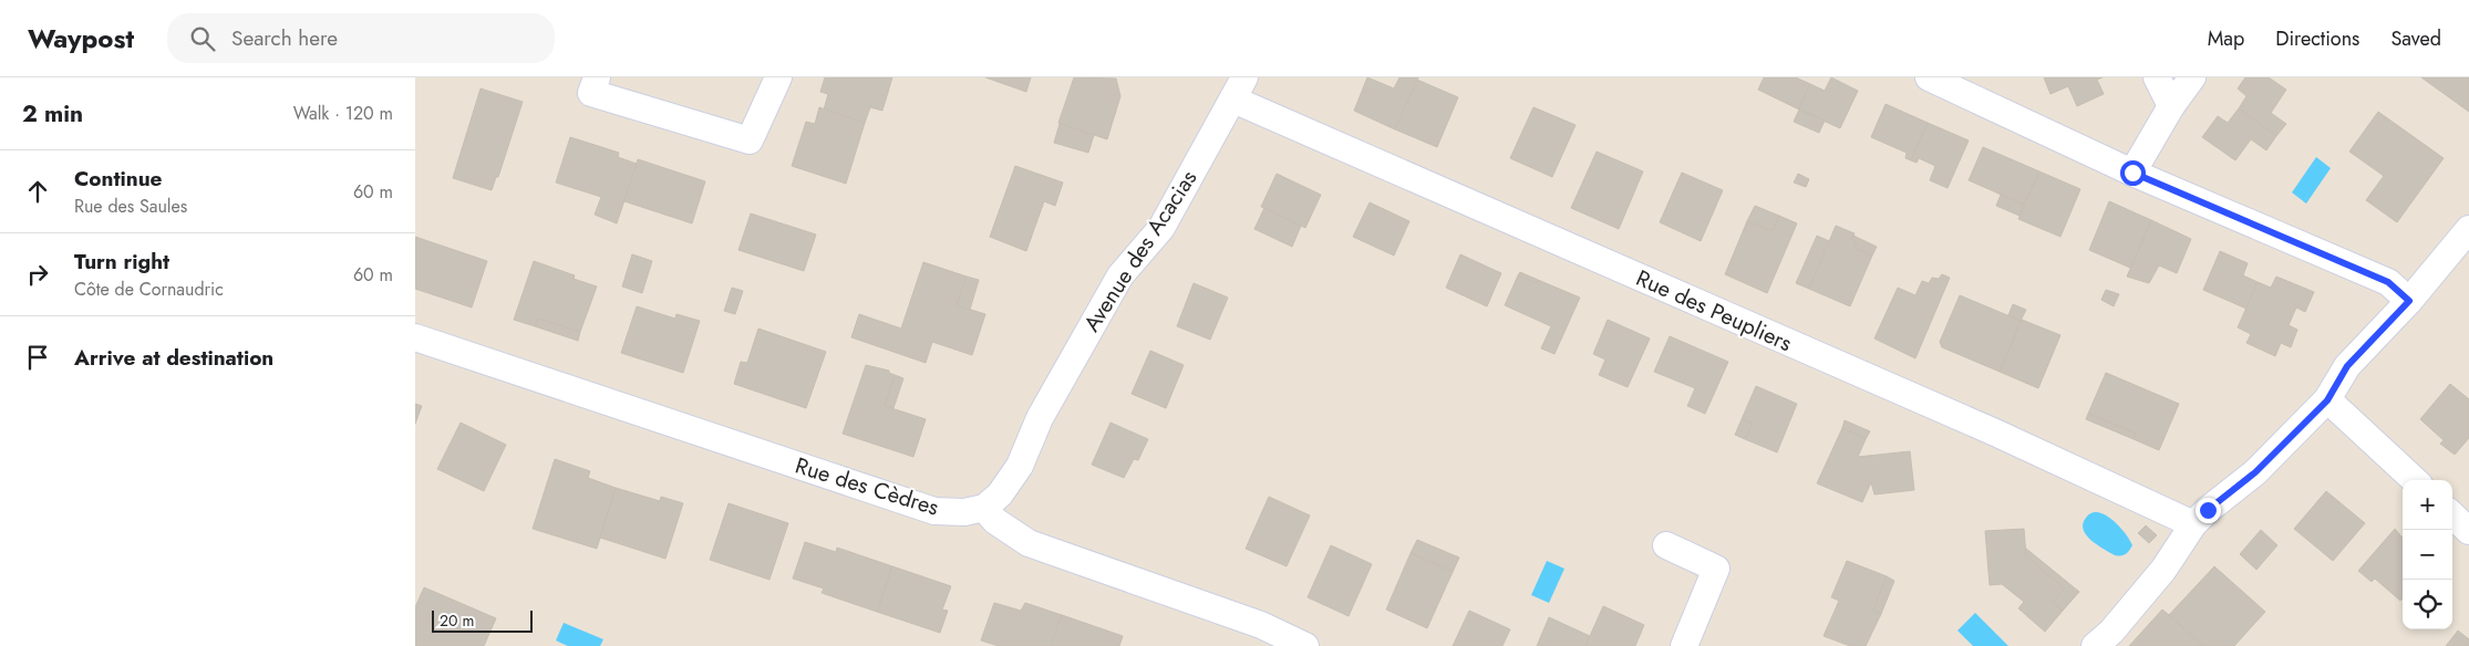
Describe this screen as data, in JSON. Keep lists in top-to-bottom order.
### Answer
{
  "streets": {
    "street": ["Avenue des Acacias", "Rue des Peupliers", "Rue des Cèdres"]
  },
  "crossings": [
    ["Avenue des Acacias", "Rue des Peupliers"],
    ["Avenue des Acacias", "Rue des Cèdres"]
  ],
  "scale_bar": "20 m",
  "page": {
    "header": "Waypost",
    "search": "Search here",
    "nav": ["Map", "Directions", "Saved"],
    "heading": ["2 min", "Walk · 120 m"],
    "list": [
      ["Continue", "Rue des Saules", "60 m"],
      ["Turn right", "Côte de Cornaudric", "60 m"],
      "Arrive at destination"
    ],
    "map_buttons": ["+", "−"],
    "scale": "20 m"
  }
}
